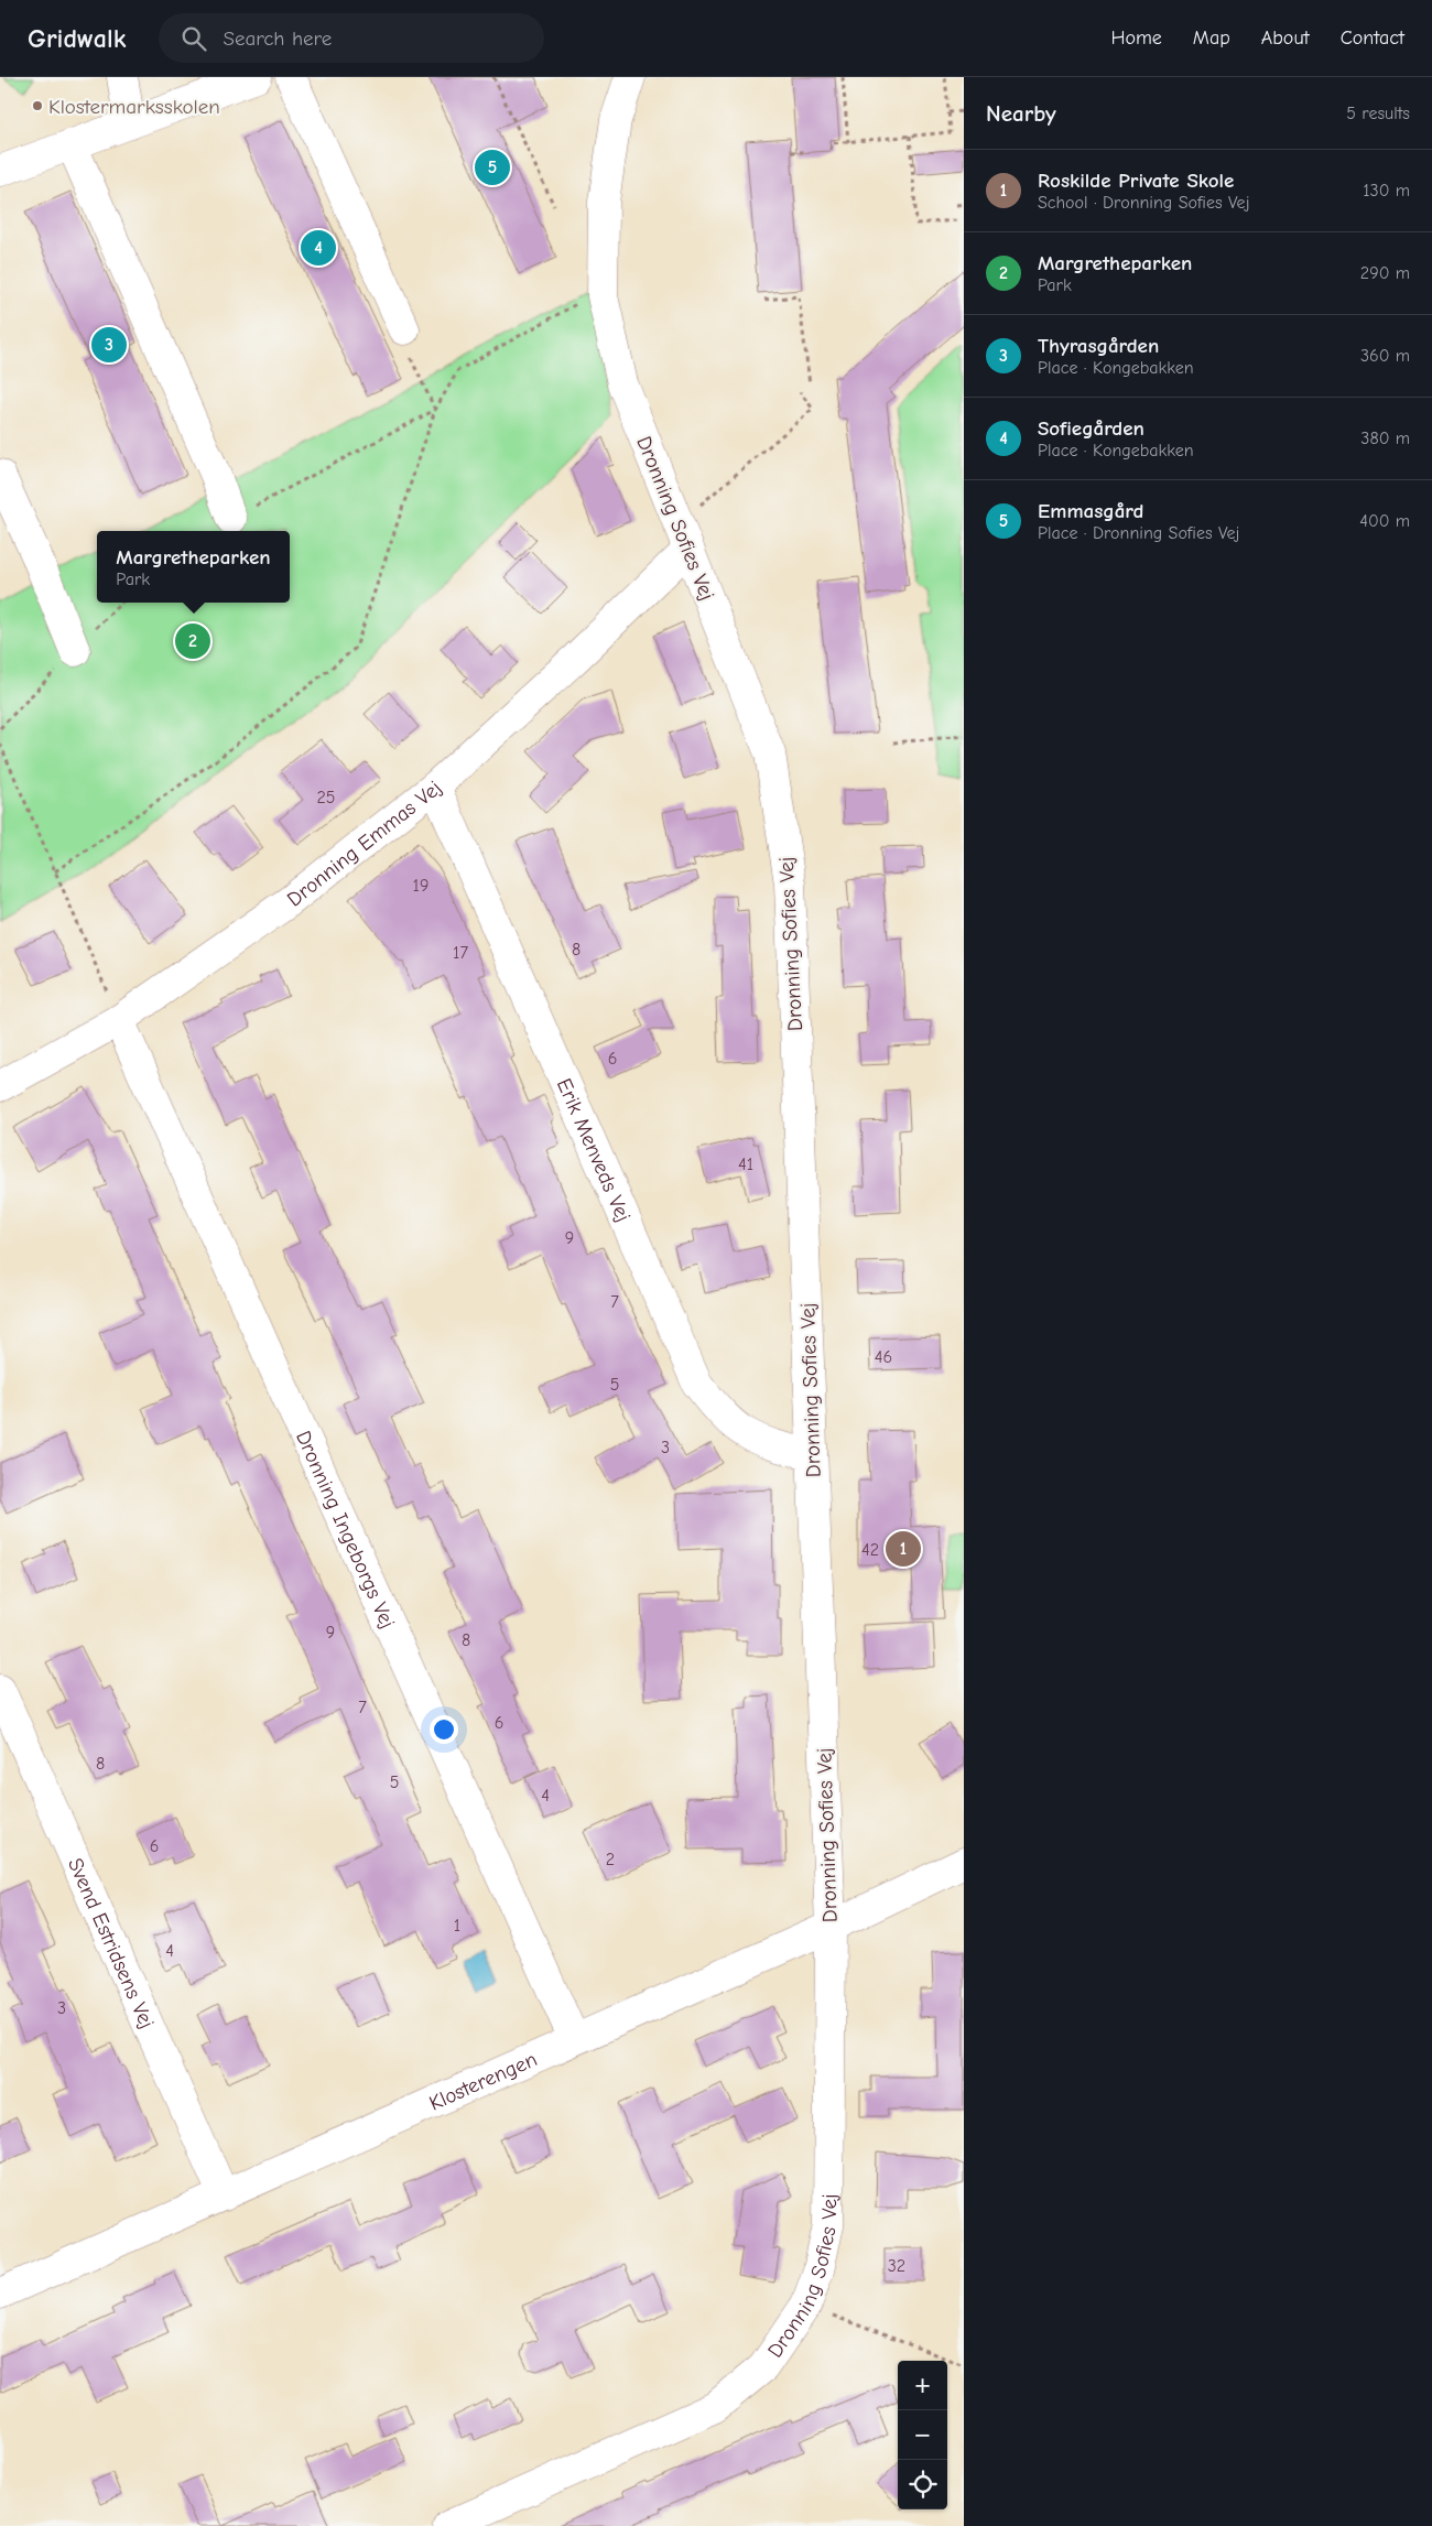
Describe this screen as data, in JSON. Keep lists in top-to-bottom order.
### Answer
{
  "streets": {
    "street": [
      "Dronning Sofies Vej",
      "Dronning Emmas Vej",
      "Erik Menveds Vej",
      "Dronning Ingeborgs Vej",
      "Svend Estridsens Vej",
      "Klosterengen"
    ]
  },
  "crossings": [
    ["Dronning Sofies Vej", "Dronning Emmas Vej"],
    ["Dronning Sofies Vej", "Erik Menveds Vej"],
    ["Dronning Sofies Vej", "Klosterengen"],
    ["Dronning Emmas Vej", "Erik Menveds Vej"],
    ["Dronning Emmas Vej", "Dronning Ingeborgs Vej"],
    ["Dronning Ingeborgs Vej", "Klosterengen"],
    ["Svend Estridsens Vej", "Klosterengen"]
  ],
  "places": ["Klostermarksskolen"],
  "house_numbers": [
    "25",
    "19",
    "8",
    "17",
    "6",
    "41",
    "9",
    "7",
    "46",
    "5",
    "3",
    "42",
    "9",
    "8",
    "7",
    "6",
    "8",
    "5",
    "4",
    "6",
    "2",
    "1",
    "4",
    "3",
    "32"
  ],
  "page": {
    "header": "Gridwalk",
    "search": "Search here",
    "nav": [
      "Home",
      "Map",
      "About",
      "Contact"
    ],
    "heading": ["Nearby", "5 results"],
    "pins": [
      "5",
      "4",
      "3",
      "2",
      "1"
    ],
    "list": [
      {
        "mark": "1",
        "name": "Roskilde Private Skole",
        "note": "School · Dronning Sofies Vej",
        "value": "130 m"
      },
      {
        "mark": "2",
        "name": "Margretheparken",
        "note": "Park",
        "value": "290 m"
      },
      {
        "mark": "3",
        "name": "Thyrasgården",
        "note": "Place · Kongebakken",
        "value": "360 m"
      },
      {
        "mark": "4",
        "name": "Sofiegården",
        "note": "Place · Kongebakken",
        "value": "380 m"
      },
      {
        "mark": "5",
        "name": "Emmasgård",
        "note": "Place · Dronning Sofies Vej",
        "value": "400 m"
      }
    ],
    "popup": ["Margretheparken", "Park"],
    "map_buttons": ["+", "−"]
  }
}
